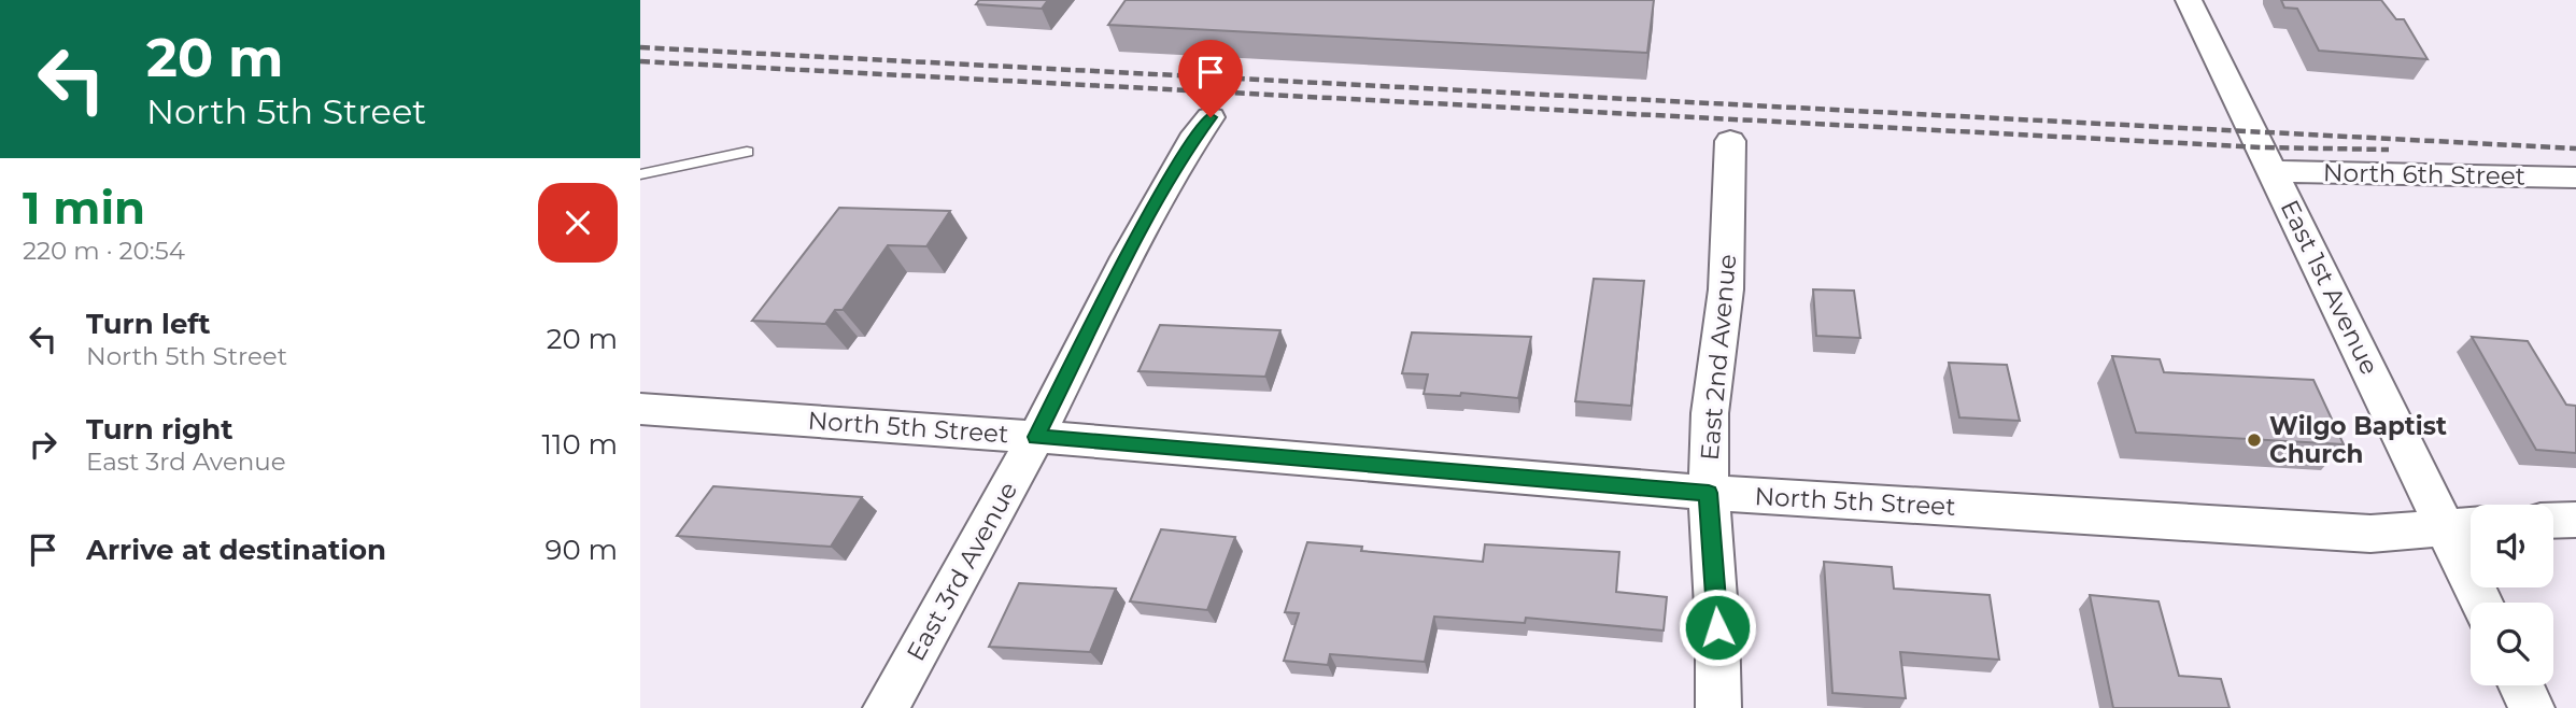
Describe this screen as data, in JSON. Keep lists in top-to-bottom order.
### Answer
{
  "streets": {
    "street": [
      "North 6th Street",
      "East 1st Avenue",
      "East 2nd Avenue",
      "North 5th Street",
      "East 3rd Avenue"
    ]
  },
  "crossings": [
    ["North 6th Street", "East 1st Avenue"],
    ["East 1st Avenue", "North 5th Street"],
    ["East 2nd Avenue", "North 5th Street"],
    ["North 5th Street", "East 3rd Avenue"]
  ],
  "places": ["Wilgo Baptist Church"],
  "page": {
    "turn": ["20 m", "North 5th Street"],
    "heading": ["1 min", "220 m · 20:54"],
    "list": [
      {
        "name": "Turn left",
        "note": "North 5th Street",
        "value": "20 m"
      },
      {
        "name": "Turn right",
        "note": "East 3rd Avenue",
        "value": "110 m"
      },
      {
        "name": "Arrive at destination",
        "value": "90 m"
      }
    ]
  }
}
